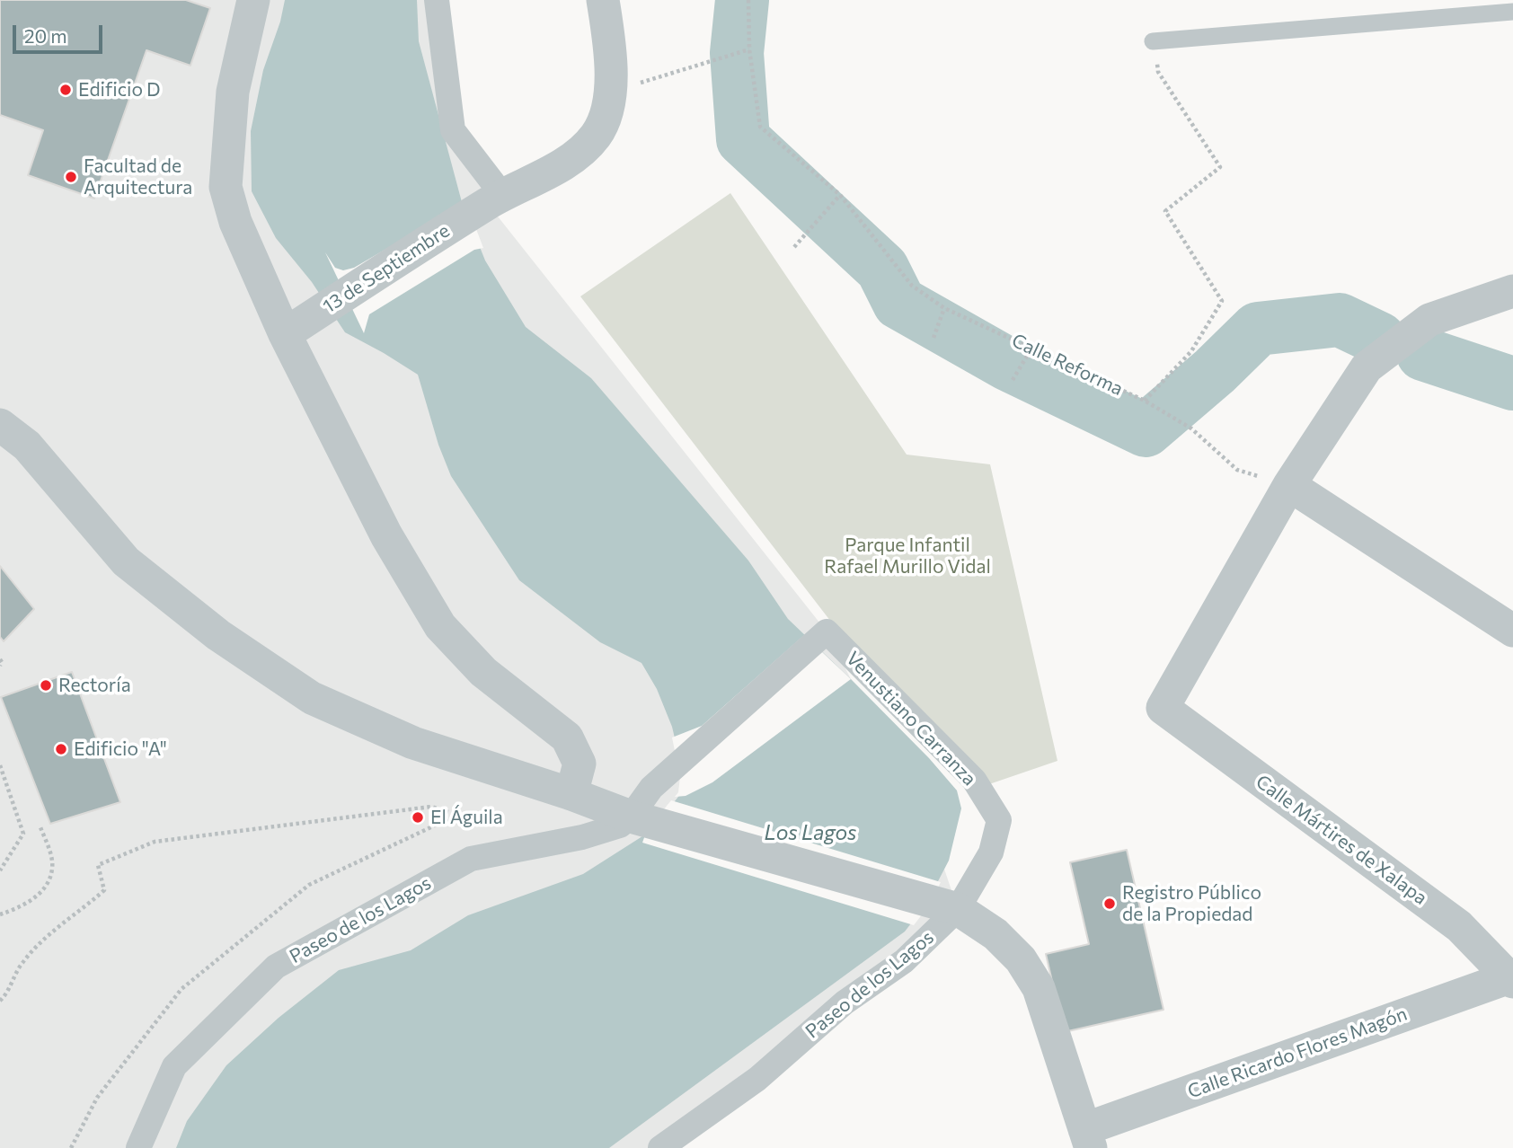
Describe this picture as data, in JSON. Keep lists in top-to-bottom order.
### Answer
{
  "streets": {
    "street": [
      "13 de Septiembre",
      "Venustiano Carranza",
      "Calle Mártires de Xalapa",
      "Paseo de los Lagos",
      "Calle Ricardo Flores Magón"
    ],
    "path": ["Calle Reforma"]
  },
  "crossings": [
    ["Calle Reforma", "Calle Mártires de Xalapa"],
    ["Venustiano Carranza", "Paseo de los Lagos"],
    ["Calle Mártires de Xalapa", "Calle Ricardo Flores Magón"]
  ],
  "water": ["Los Lagos"],
  "parks": ["Parque Infantil Rafael Murillo Vidal"],
  "places": [
    "Edificio D",
    "Facultad de Arquitectura",
    "Rectoría",
    "Edificio \"A\"",
    "El Águila",
    "Registro Público de la Propiedad"
  ],
  "scale_bar": "20 m"
}
